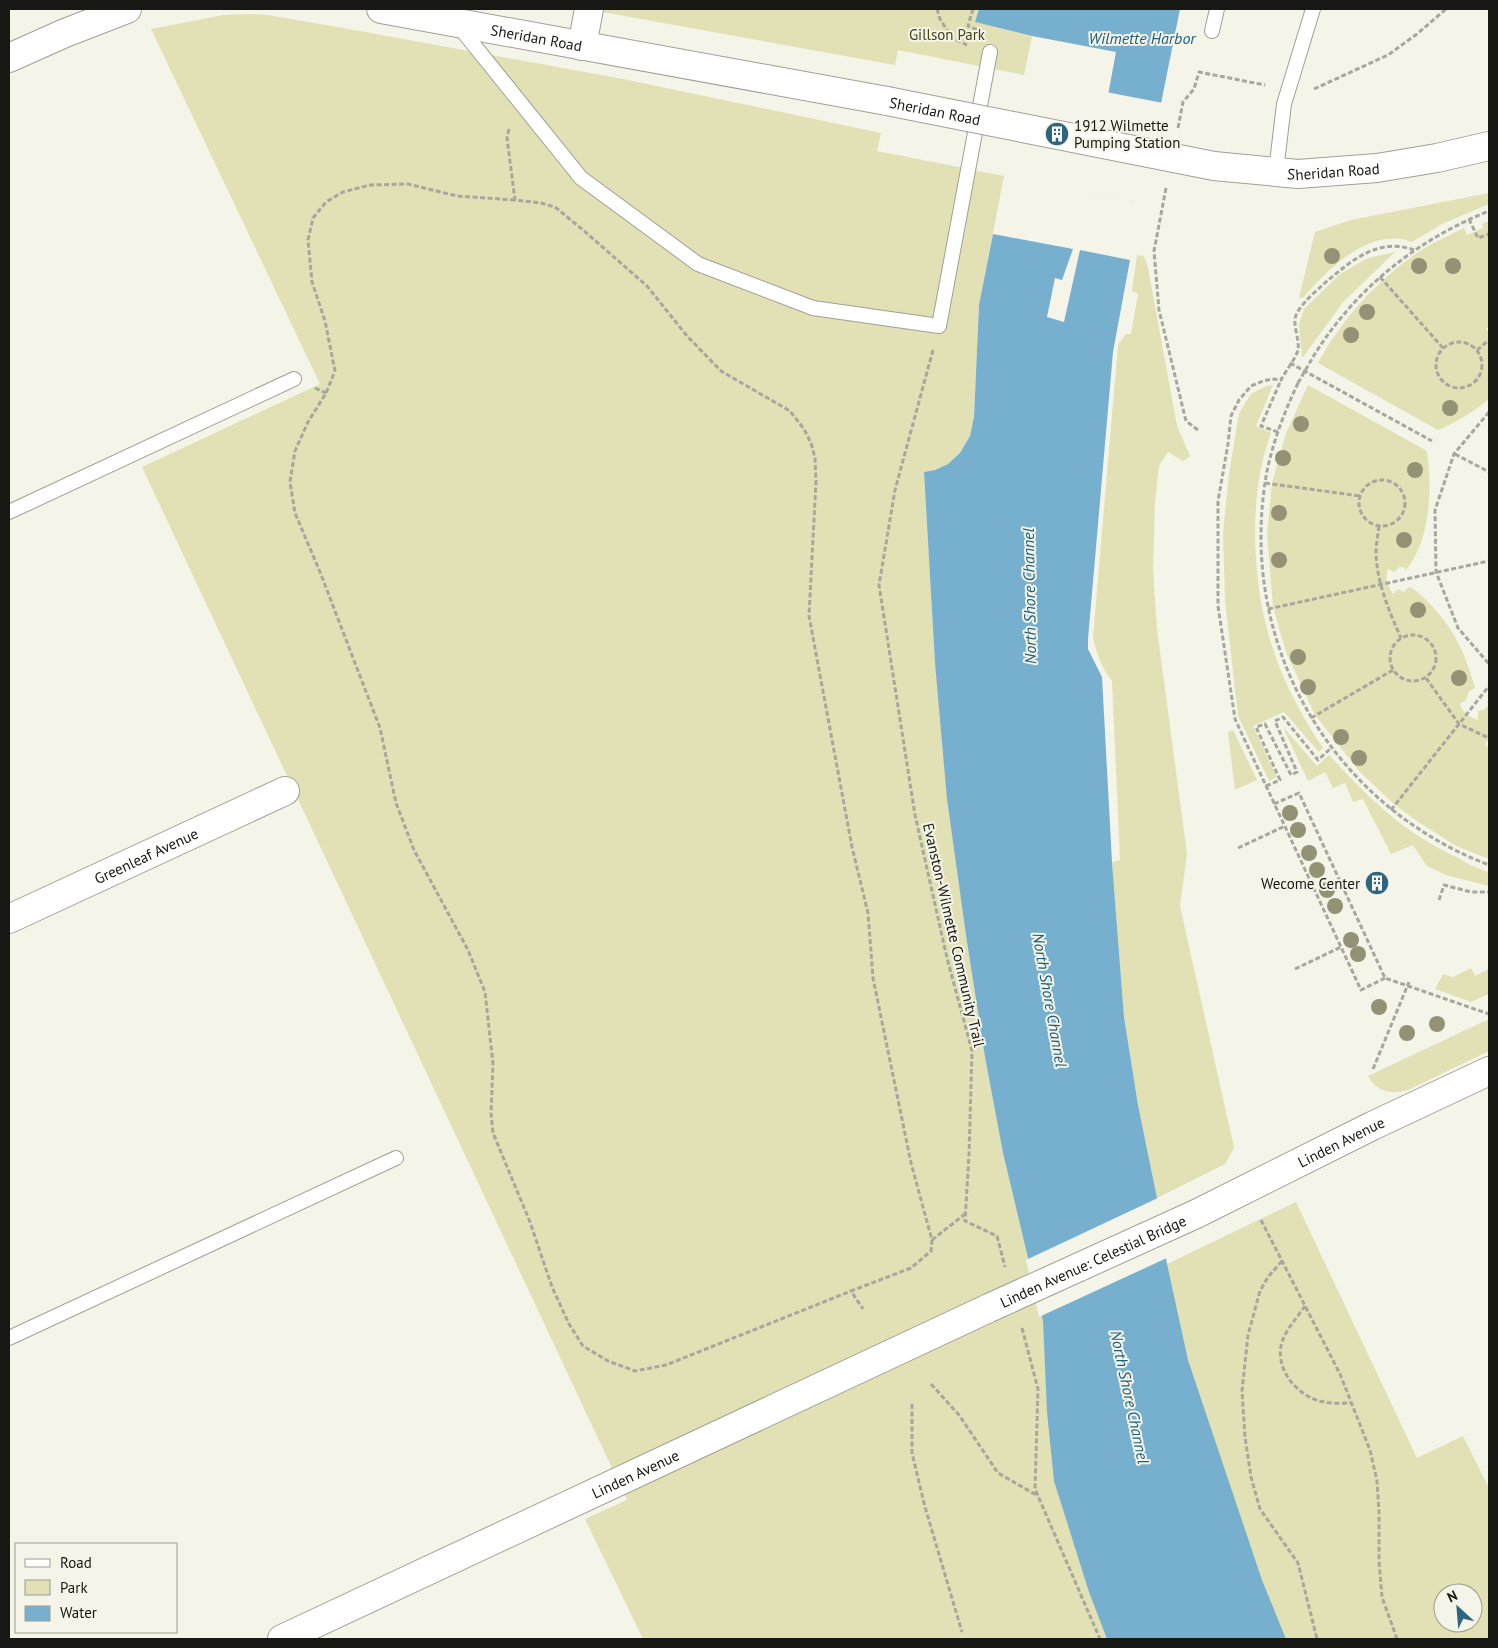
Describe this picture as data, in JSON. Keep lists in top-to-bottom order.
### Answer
{
  "streets": {
    "street": [
      "Sheridan Road",
      "Greenleaf Avenue",
      "Linden Avenue",
      "Linden Avenue: Celestial Bridge"
    ],
    "path": ["Evanston-Wilmette Community Trail"]
  },
  "crossings": [
    ["Linden Avenue", "Linden Avenue: Celestial Bridge"]
  ],
  "water": ["Wilmette Harbor", "North Shore Channel"],
  "parks": ["Gillson Park"],
  "places": {
    "building": ["1912 Wilmette Pumping Station", "Wecome Center"]
  },
  "legend": ["Road", "Park", "Water"],
  "north": "top left"
}
